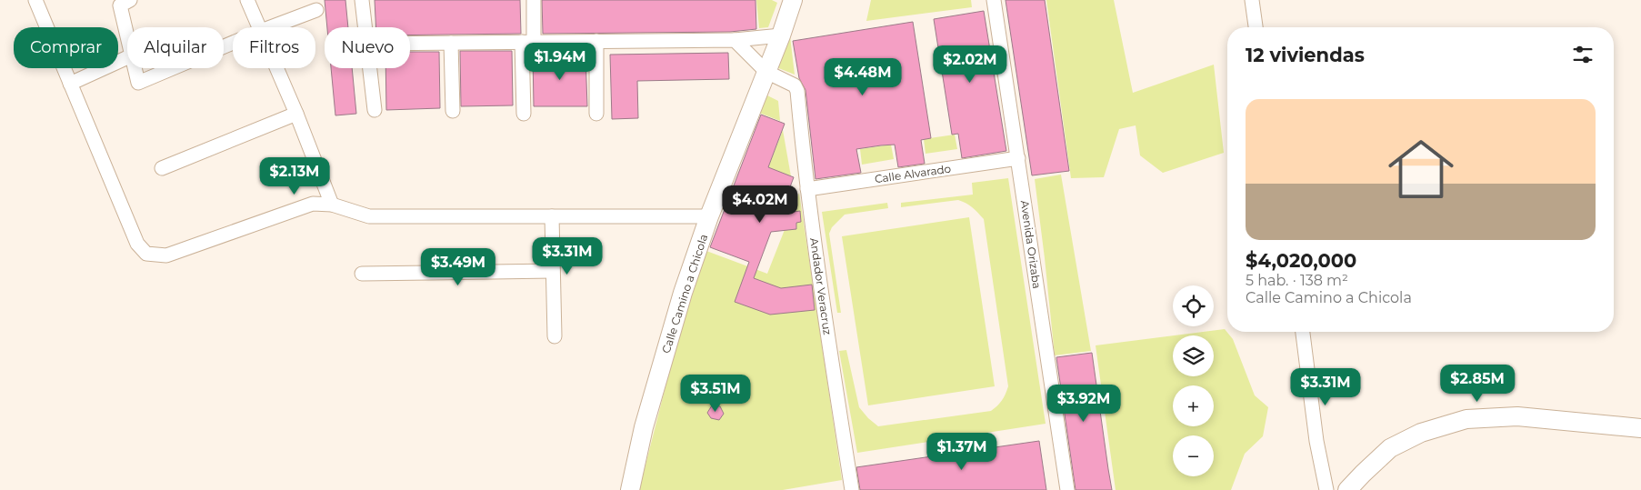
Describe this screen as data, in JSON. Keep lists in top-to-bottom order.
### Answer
{
  "streets": {
    "street": [
      "Calle Alvarado",
      "Avenida Orizaba",
      "Andador Veracruz",
      "Calle Camino a Chicola"
    ]
  },
  "crossings": [
    ["Calle Alvarado", "Avenida Orizaba"],
    ["Calle Alvarado", "Andador Veracruz"],
    ["Andador Veracruz", "Calle Camino a Chicola"]
  ],
  "page": {
    "chip": [
      "Comprar",
      "Alquilar",
      "Filtros",
      "Nuevo"
    ],
    "heading": "12 viviendas",
    "price": [
      "$1.94M",
      "$2.02M",
      "$4.48M",
      "$2.13M",
      "$4.02M",
      "$3.31M",
      "$3.49M",
      "$2.85M",
      "$3.31M",
      "$3.51M",
      "$3.92M",
      "$1.37M"
    ],
    "list": [
      {
        "name": "$4,020,000",
        "note": "5 hab. · 138 m² · Calle Camino a Chicola"
      }
    ],
    "map_buttons": ["+", "−"]
  }
}
